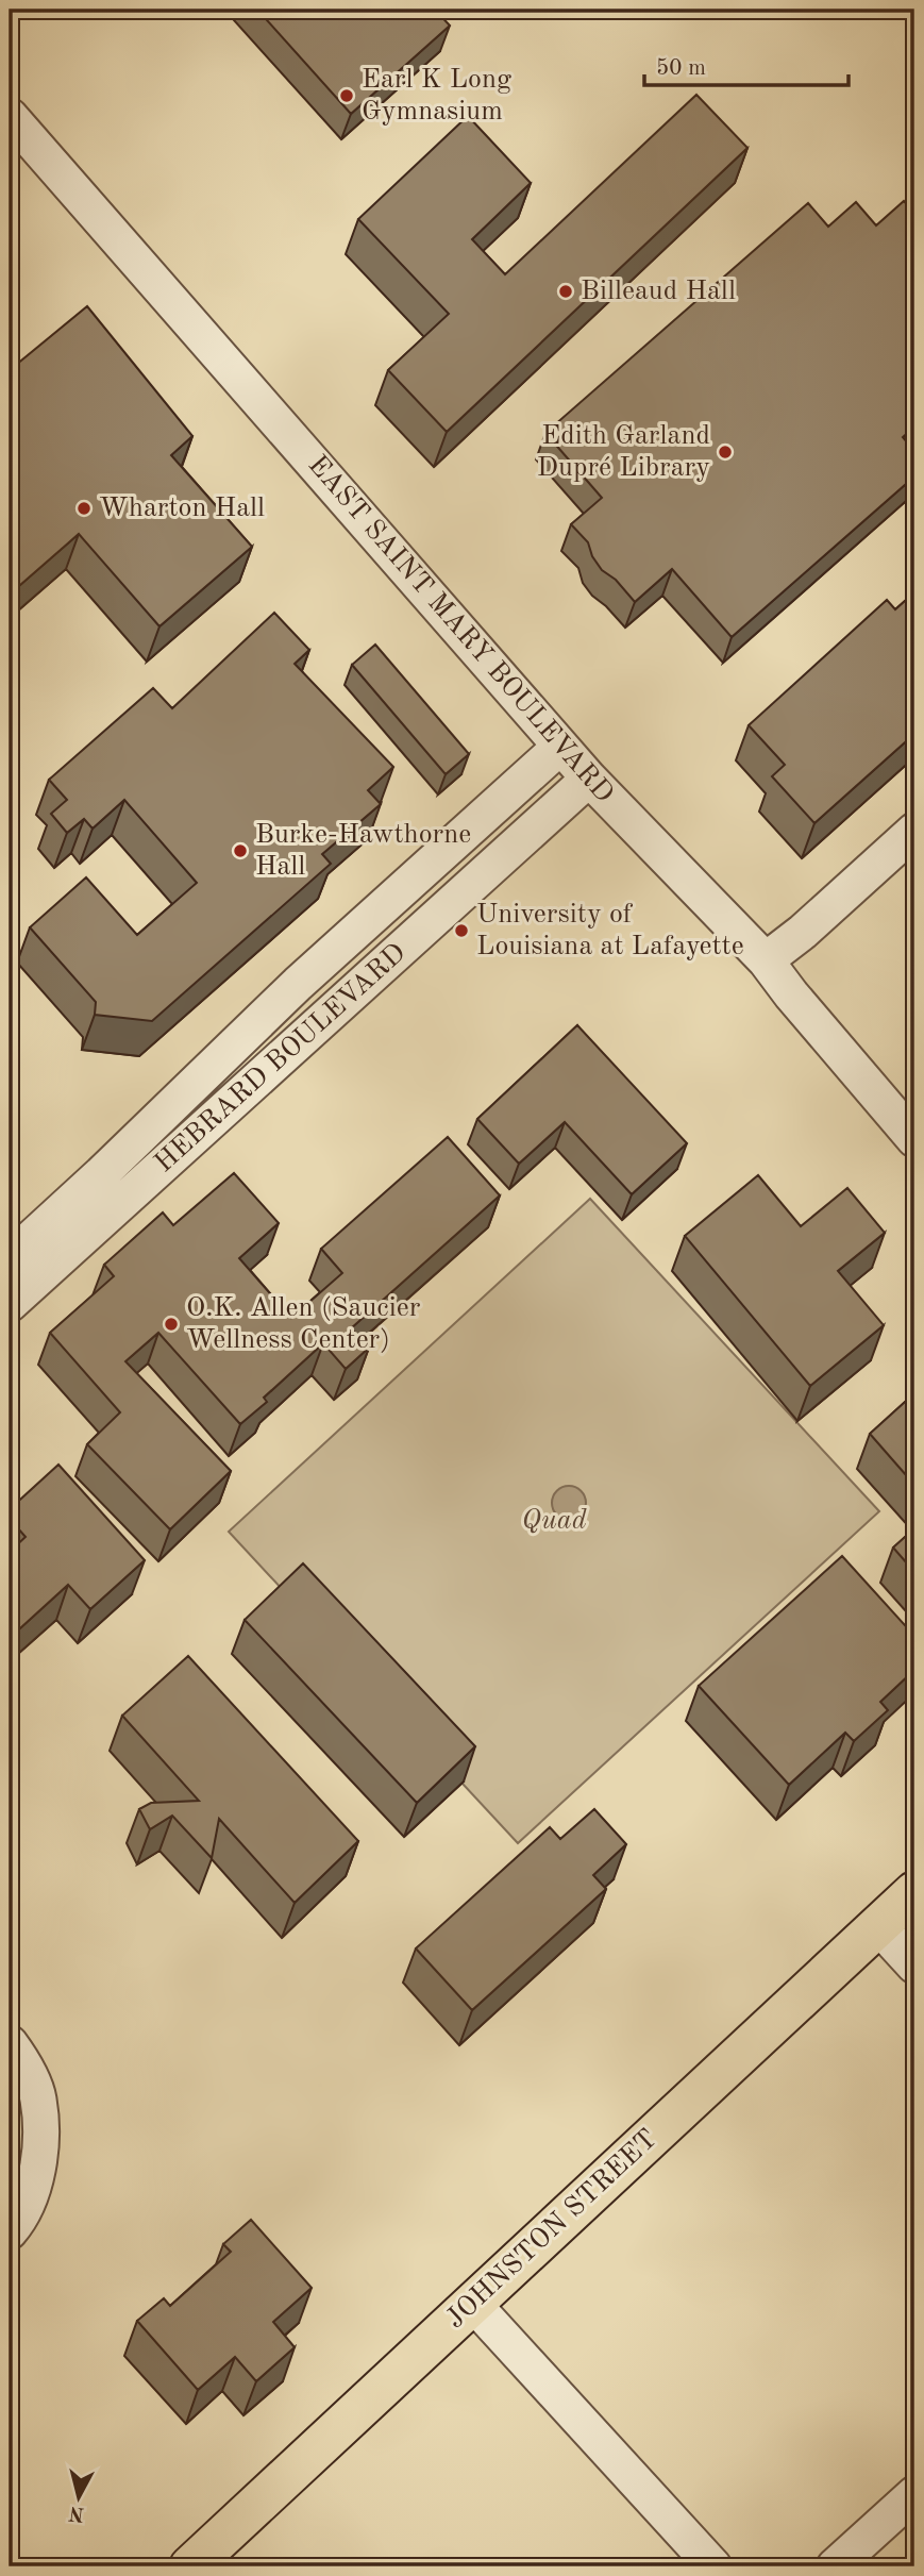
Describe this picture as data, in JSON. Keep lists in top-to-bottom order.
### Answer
{
  "streets": {
    "main road": ["JOHNSTON STREET"],
    "street": ["EAST SAINT MARY BOULEVARD", "HEBRARD BOULEVARD"]
  },
  "crossings": [
    ["EAST SAINT MARY BOULEVARD", "HEBRARD BOULEVARD"]
  ],
  "parks": ["Quad"],
  "places": [
    "Earl K Long Gymnasium",
    "Billeaud Hall",
    "Edith Garland Dupré Library",
    "Wharton Hall",
    "Burke-Hawthorne Hall",
    "University of Louisiana at Lafayette",
    "O.K. Allen (Saucier Wellness Center)"
  ],
  "scale_bar": "50 m",
  "north": "bottom"
}
